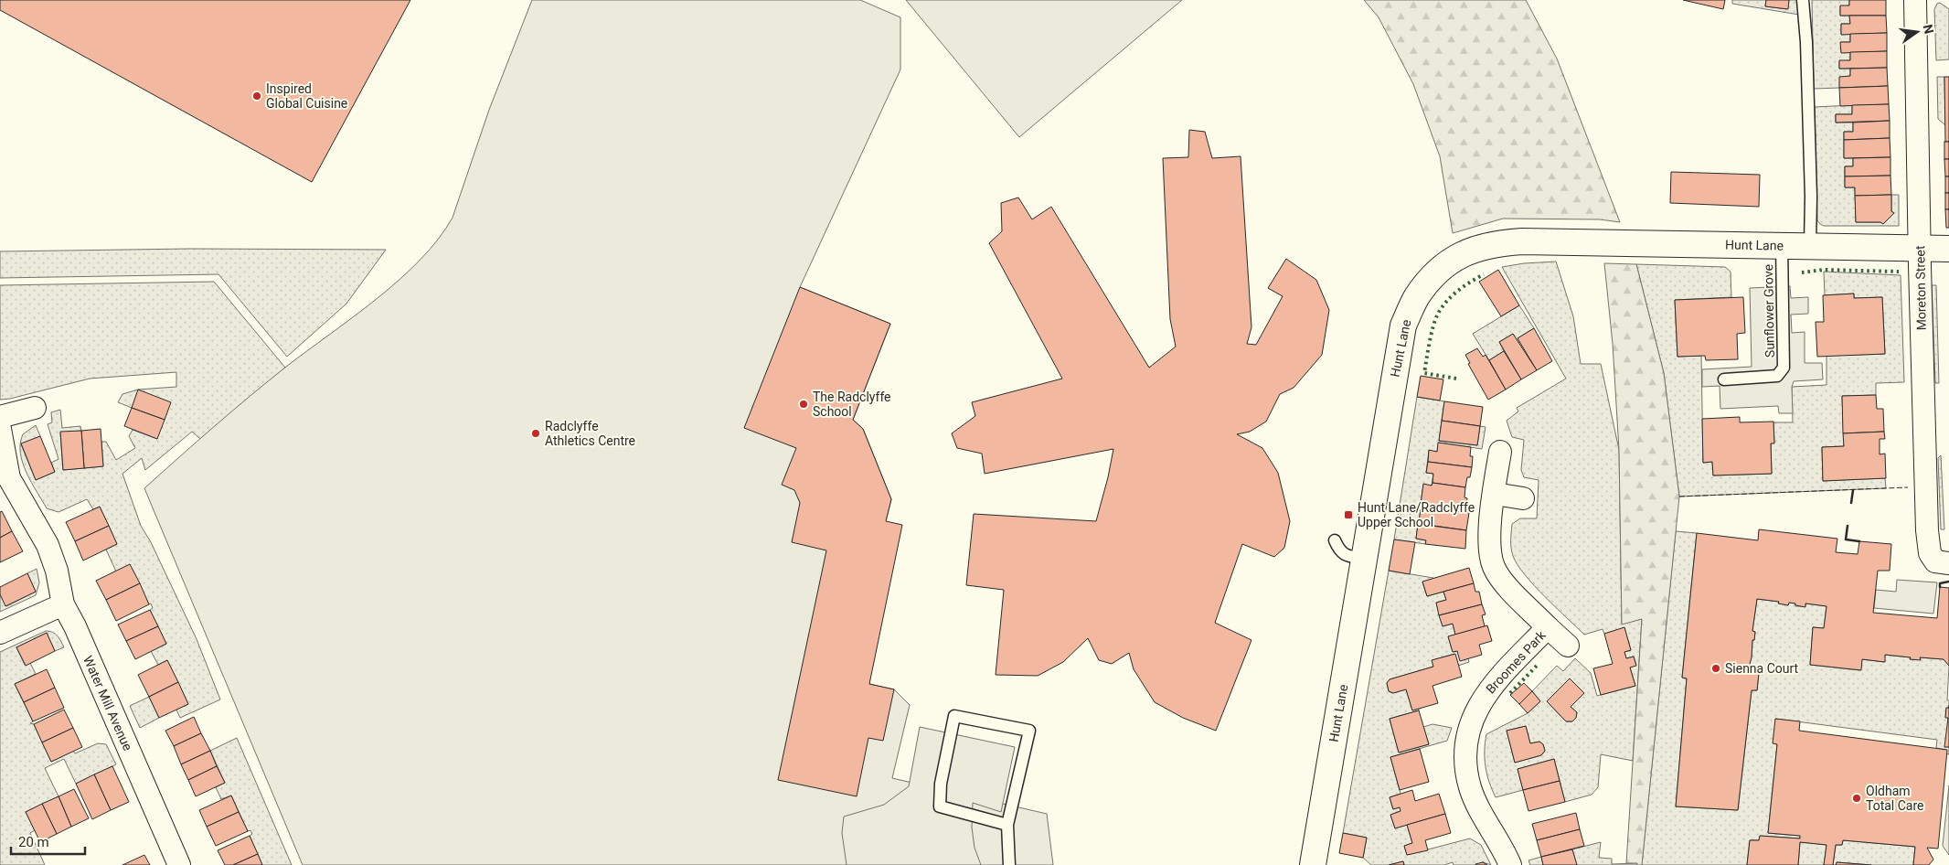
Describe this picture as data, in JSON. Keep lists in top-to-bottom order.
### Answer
{
  "streets": {
    "street": [
      "Hunt Lane",
      "Moreton Street",
      "Broomes Park",
      "Water Mill Avenue"
    ],
    "lane": ["Sunflower Grove"]
  },
  "crossings": [
    ["Hunt Lane", "Moreton Street"],
    ["Hunt Lane", "Sunflower Grove"]
  ],
  "places": {
    "other": [
      "Inspired Global Cuisine",
      "The Radclyffe School",
      "Radclyffe Athletics Centre",
      "Sienna Court",
      "Oldham Total Care"
    ],
    "transit": ["Hunt Lane/Radclyffe Upper School"]
  },
  "scale_bar": "20 m",
  "north": "right"
}
